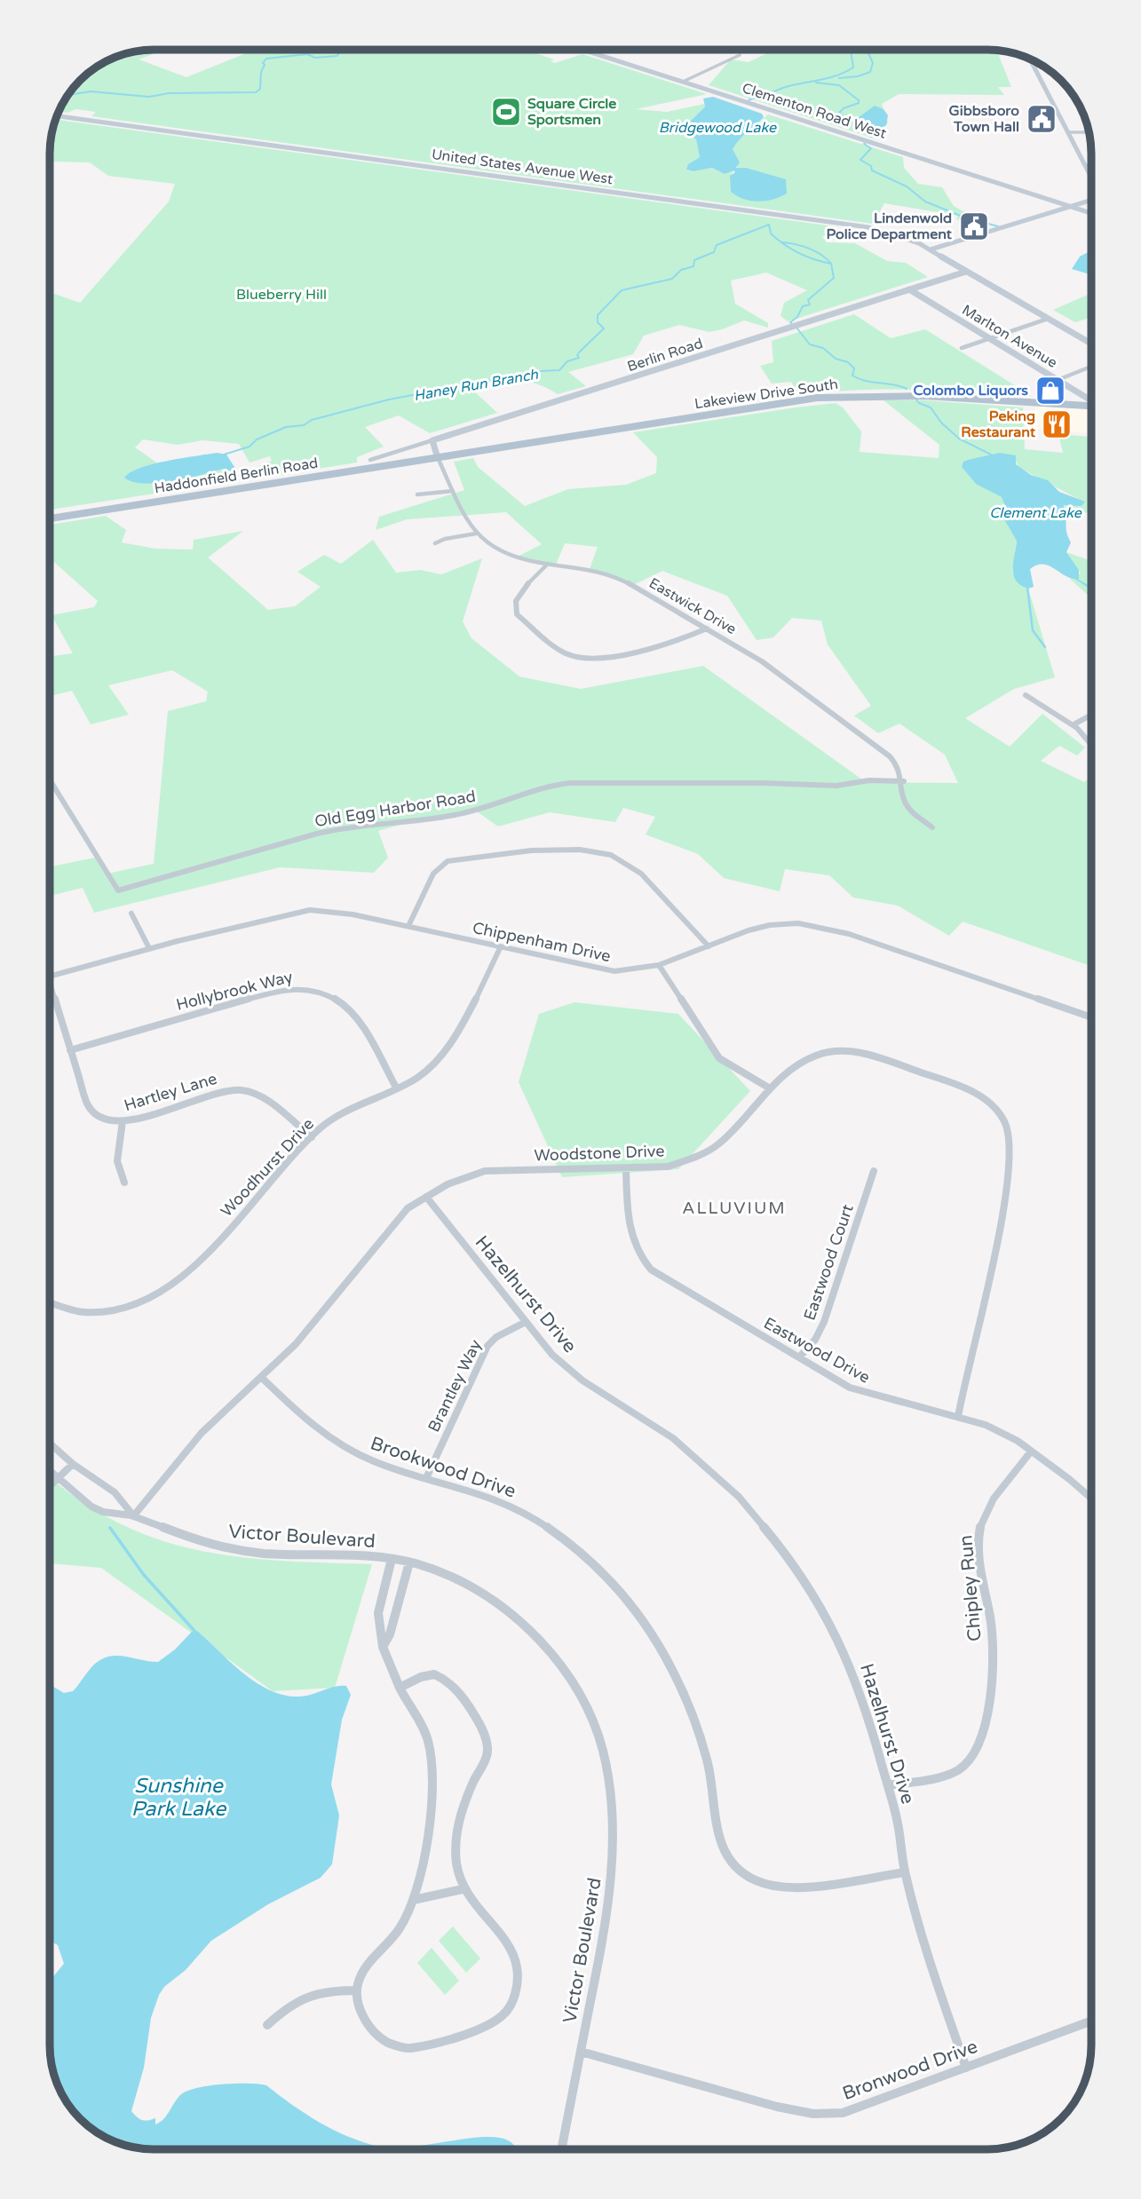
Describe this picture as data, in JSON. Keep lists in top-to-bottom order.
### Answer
{
  "streets": {
    "main road": ["Lakeview Drive South", "Haddonfield Berlin Road"],
    "street": [
      "Clementon Road West",
      "United States Avenue West",
      "Marlton Avenue",
      "Berlin Road",
      "Eastwick Drive",
      "Old Egg Harbor Road",
      "Chippenham Drive",
      "Hollybrook Way",
      "Hartley Lane",
      "Woodstone Drive",
      "Woodhurst Drive",
      "Eastwood Court",
      "Hazelhurst Drive",
      "Eastwood Drive",
      "Brantley Way",
      "Brookwood Drive",
      "Victor Boulevard",
      "Chipley Run",
      "Bronwood Drive"
    ]
  },
  "crossings": [
    ["United States Avenue West", "Berlin Road"],
    ["Marlton Avenue", "Berlin Road"],
    ["Berlin Road", "Eastwick Drive"],
    ["Lakeview Drive South", "Haddonfield Berlin Road"],
    ["Lakeview Drive South", "Eastwick Drive"],
    ["Haddonfield Berlin Road", "Eastwick Drive"],
    ["Eastwick Drive", "Old Egg Harbor Road"],
    ["Chippenham Drive", "Woodhurst Drive"],
    ["Hollybrook Way", "Hartley Lane"],
    ["Hollybrook Way", "Woodhurst Drive"],
    ["Hartley Lane", "Woodhurst Drive"],
    ["Woodstone Drive", "Hazelhurst Drive"],
    ["Woodstone Drive", "Eastwood Drive"],
    ["Woodstone Drive", "Brookwood Drive"],
    ["Woodstone Drive", "Victor Boulevard"],
    ["Eastwood Court", "Eastwood Drive"],
    ["Hazelhurst Drive", "Brantley Way"],
    ["Hazelhurst Drive", "Brookwood Drive"],
    ["Hazelhurst Drive", "Chipley Run"],
    ["Hazelhurst Drive", "Bronwood Drive"],
    ["Eastwood Drive", "Chipley Run"],
    ["Brantley Way", "Brookwood Drive"],
    ["Victor Boulevard", "Bronwood Drive"]
  ],
  "districts": ["ALLUVIUM"],
  "water": [
    "Bridgewood Lake",
    "Haney Run Branch",
    "Clement Lake",
    "Sunshine Park Lake"
  ],
  "parks": ["Blueberry Hill"],
  "places": {
    "sports": ["Square Circle Sportsmen"],
    "public building": ["Gibbsboro Town Hall", "Lindenwold Police Department"],
    "shop": ["Colombo Liquors"],
    "restaurant": ["Peking Restaurant"]
  }
}
